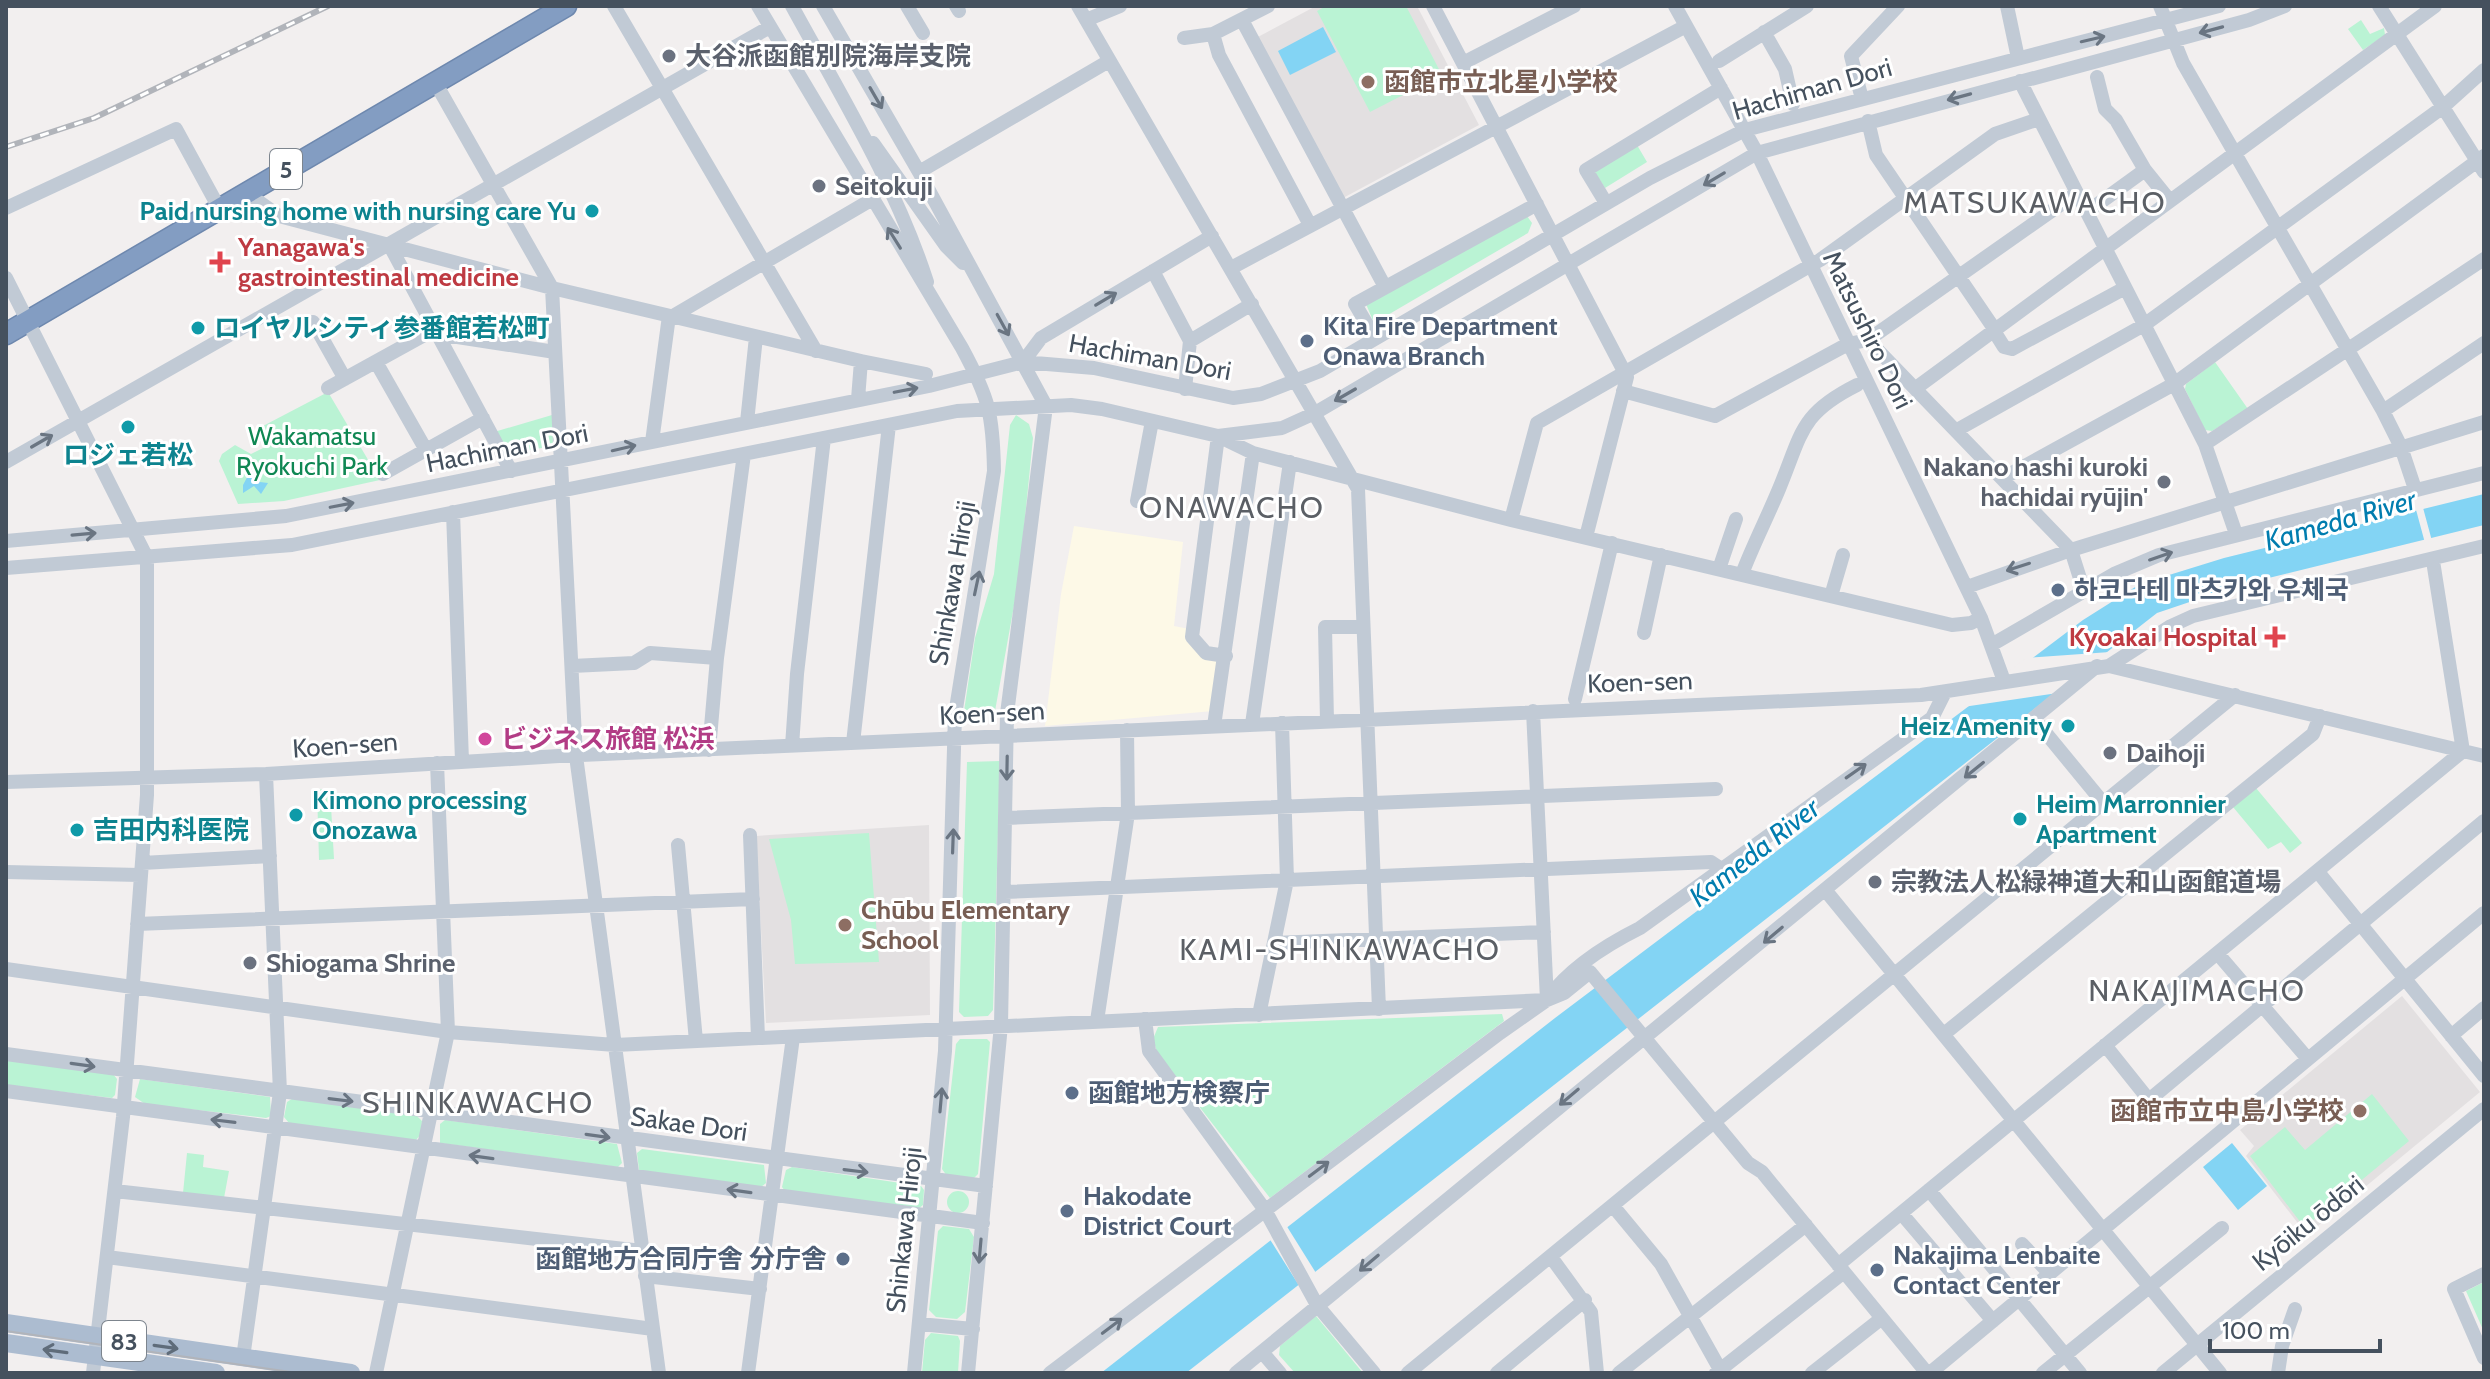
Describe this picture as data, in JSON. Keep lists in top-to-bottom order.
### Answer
{
  "streets": {
    "highway": ["5"],
    "main road": ["83"],
    "street": [
      "Hachiman Dori",
      "Matsushiro Dori",
      "Shinkawa Hiroji",
      "Koen-sen",
      "Sakae Dori",
      "Kyōiku ōdōri"
    ]
  },
  "crossings": [
    ["Hachiman Dori", "Matsushiro Dori"],
    ["Hachiman Dori", "Shinkawa Hiroji"],
    ["Matsushiro Dori", "Koen-sen"],
    ["Shinkawa Hiroji", "Koen-sen"],
    ["Shinkawa Hiroji", "Sakae Dori"]
  ],
  "districts": [
    "MATSUKAWACHO",
    "ONAWACHO",
    "KAMI-SHINKAWACHO",
    "NAKAJIMACHO",
    "SHINKAWACHO"
  ],
  "water": ["Kameda River"],
  "parks": ["Wakamatsu Ryokuchi Park"],
  "places": {
    "other": [
      "大谷派函館別院海岸支院",
      "函館市立北星小学校",
      "Seitokuji",
      "Paid nursing home with nursing care Yu",
      "ロイヤルシティ参番館若松町",
      "Kita Fire Department Onawa Branch",
      "ロジェ若松",
      "Nakano hashi kuroki hachidai ryūjin'",
      "하코다테 마츠카와 우체국",
      "Heiz Amenity",
      "ビジネス旅館 松浜",
      "Daihoji",
      "Kimono processing Onozawa",
      "Heim Marronnier Apartment",
      "吉田内科医院",
      "宗教法人松緑神道大和山函館道場",
      "Chūbu Elementary School",
      "Shiogama Shrine",
      "函館地方検察庁",
      "函館市立中島小学校",
      "Hakodate District Court",
      "函館地方合同庁舎 分庁舎",
      "Nakajima Lenbaite Contact Center"
    ],
    "health": ["Yanagawa's gastrointestinal medicine", "Kyoakai Hospital"]
  },
  "scale_bar": "100 m"
}
